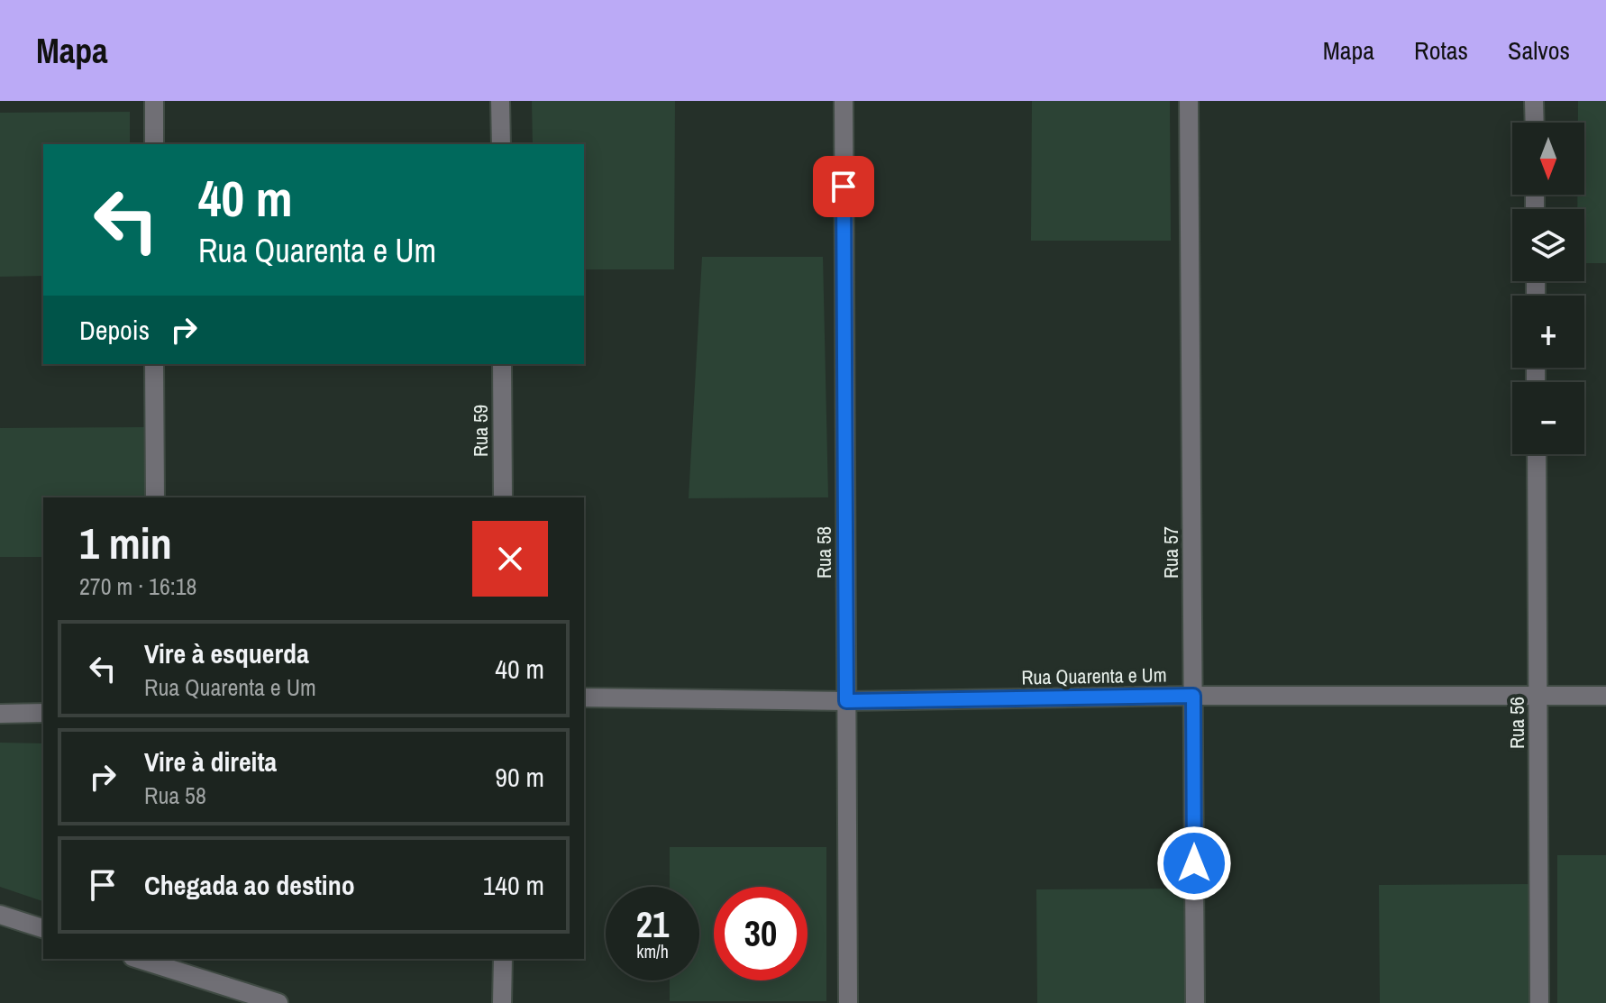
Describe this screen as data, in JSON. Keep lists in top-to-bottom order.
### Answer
{
  "streets": {
    "street": [
      "Rua 59",
      "Rua 58",
      "Rua 57",
      "Rua Quarenta e Um",
      "Rua 56"
    ]
  },
  "crossings": [
    ["Rua 58", "Rua Quarenta e Um"],
    ["Rua 57", "Rua Quarenta e Um"],
    ["Rua Quarenta e Um", "Rua 56"]
  ],
  "north": "bottom",
  "page": {
    "header": "Mapa",
    "nav": ["Mapa", "Rotas", "Salvos"],
    "map_buttons": ["+", "−"],
    "turn": ["40 m", "Rua Quarenta e Um"],
    "then": "Depois",
    "heading": ["1 min", "270 m · 16:18"],
    "list": [
      {
        "name": "Vire à esquerda",
        "note": "Rua Quarenta e Um",
        "value": "40 m"
      },
      {
        "name": "Vire à direita",
        "note": "Rua 58",
        "value": "90 m"
      },
      {
        "name": "Chegada ao destino",
        "value": "140 m"
      }
    ],
    "speed": "21 km/h",
    "limit": "30"
  }
}
